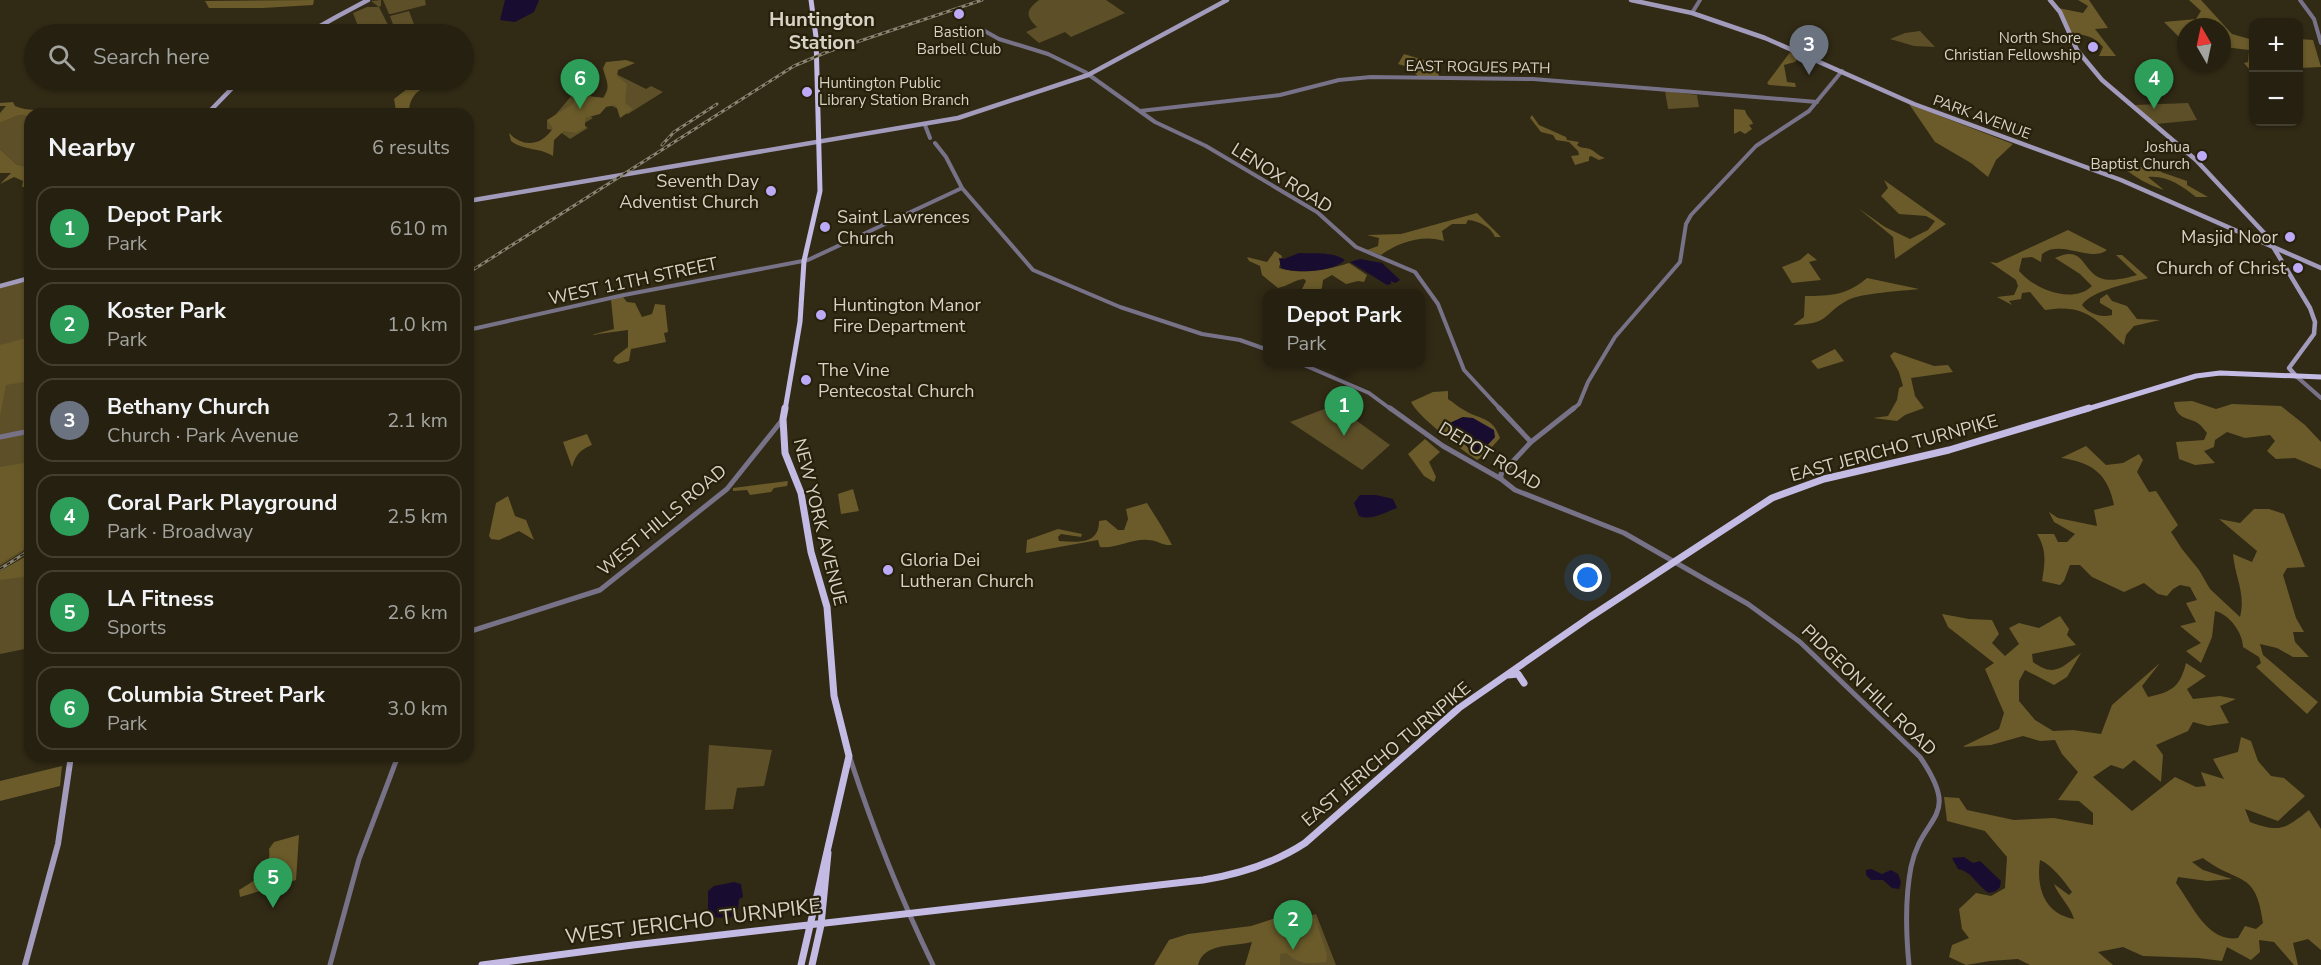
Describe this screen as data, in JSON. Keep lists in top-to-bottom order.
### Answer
{
  "streets": {
    "main road": [
      "PARK AVENUE",
      "EAST JERICHO TURNPIKE",
      "NEW YORK AVENUE",
      "WEST JERICHO TURNPIKE"
    ],
    "street": [
      "EAST ROGUES PATH",
      "LENOX ROAD",
      "WEST 11TH STREET",
      "DEPOT ROAD",
      "WEST HILLS ROAD",
      "PIDGEON HILL ROAD"
    ]
  },
  "crossings": [
    ["EAST ROGUES PATH", "LENOX ROAD"],
    ["WEST 11TH STREET", "NEW YORK AVENUE"],
    ["EAST JERICHO TURNPIKE", "DEPOT ROAD"],
    ["EAST JERICHO TURNPIKE", "NEW YORK AVENUE"],
    ["EAST JERICHO TURNPIKE", "PIDGEON HILL ROAD"],
    ["EAST JERICHO TURNPIKE", "WEST JERICHO TURNPIKE"],
    ["DEPOT ROAD", "PIDGEON HILL ROAD"],
    ["WEST HILLS ROAD", "NEW YORK AVENUE"],
    ["NEW YORK AVENUE", "WEST JERICHO TURNPIKE"]
  ],
  "districts": ["Huntington Station"],
  "places": [
    "Bastion Barbell Club",
    "North Shore Christian Fellowship",
    "Huntington Public Library Station Branch",
    "Joshua Baptist Church",
    "Seventh Day Adventist Church",
    "Saint Lawrences Church",
    "Masjid Noor",
    "Church of Christ",
    "Huntington Manor Fire Department",
    "The Vine Pentecostal Church",
    "Gloria Dei Lutheran Church"
  ],
  "north": "top",
  "page": {
    "map_buttons": ["+", "−"],
    "search": "Search here",
    "pins": [
      "3",
      "4",
      "6",
      "1",
      "5",
      "2"
    ],
    "heading": ["Nearby", "6 results"],
    "list": [
      {
        "mark": "1",
        "name": "Depot Park",
        "note": "Park",
        "value": "610 m"
      },
      {
        "mark": "2",
        "name": "Koster Park",
        "note": "Park",
        "value": "1.0 km"
      },
      {
        "mark": "3",
        "name": "Bethany Church",
        "note": "Church · Park Avenue",
        "value": "2.1 km"
      },
      {
        "mark": "4",
        "name": "Coral Park Playground",
        "note": "Park · Broadway",
        "value": "2.5 km"
      },
      {
        "mark": "5",
        "name": "LA Fitness",
        "note": "Sports",
        "value": "2.6 km"
      },
      {
        "mark": "6",
        "name": "Columbia Street Park",
        "note": "Park",
        "value": "3.0 km"
      }
    ],
    "popup": ["Depot Park", "Park"]
  }
}
